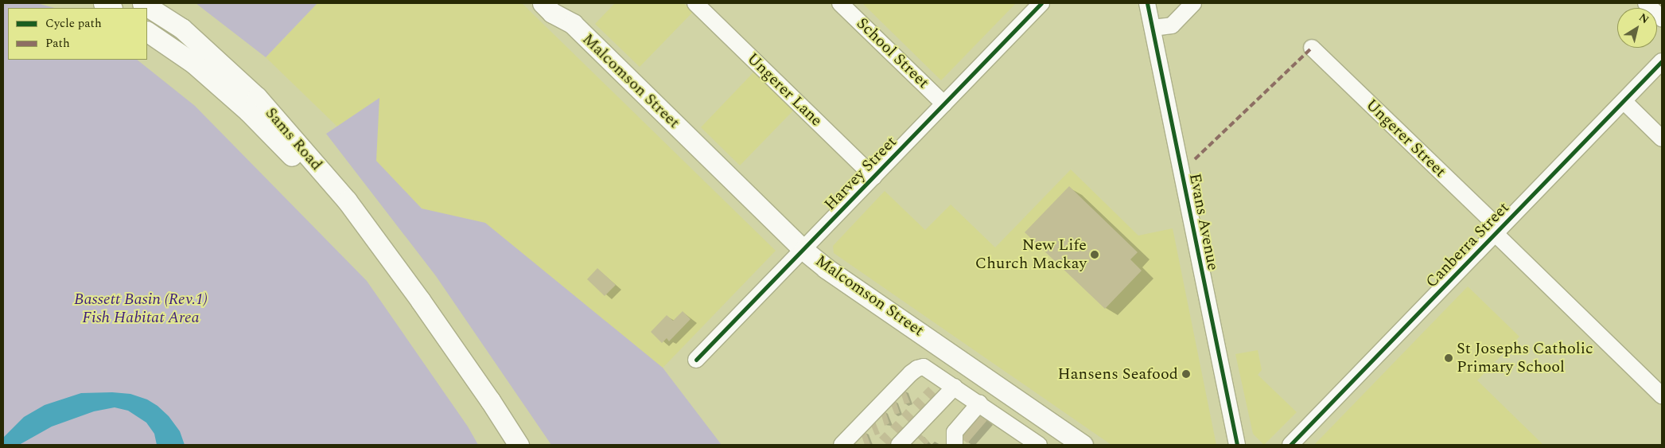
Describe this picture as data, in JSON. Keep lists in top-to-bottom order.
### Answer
{
  "streets": {
    "main road": ["Malcomson Street", "Sams Road"],
    "street": [
      "School Street",
      "Ungerer Lane",
      "Ungerer Street",
      "Harvey Street",
      "Evans Avenue",
      "Canberra Street"
    ]
  },
  "crossings": [
    ["School Street", "Harvey Street"],
    ["Malcomson Street", "Harvey Street"],
    ["Ungerer Lane", "Harvey Street"],
    ["Ungerer Street", "Canberra Street"]
  ],
  "parks": ["Bassett Basin (Rev.1) Fish Habitat Area"],
  "places": ["New Life Church Mackay", "St Josephs Catholic Primary School", "Hansens Seafood"],
  "legend": ["Cycle path", "Path"],
  "north": "top right"
}
